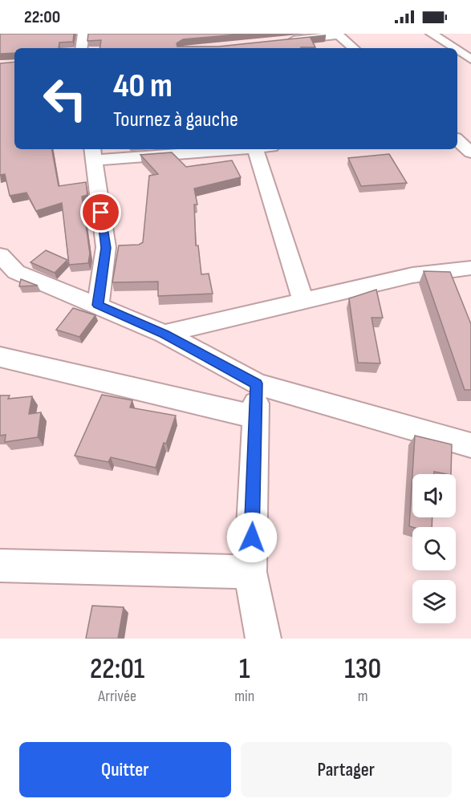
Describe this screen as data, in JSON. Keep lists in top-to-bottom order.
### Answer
{
  "page": {
    "status": "22:00",
    "turn": ["40 m", "Tournez à gauche"],
    "eta": [
      "22:01",
      "Arrivée",
      "1",
      "min",
      "130",
      "m"
    ],
    "buttons": ["Quitter", "Partager"]
  }
}
